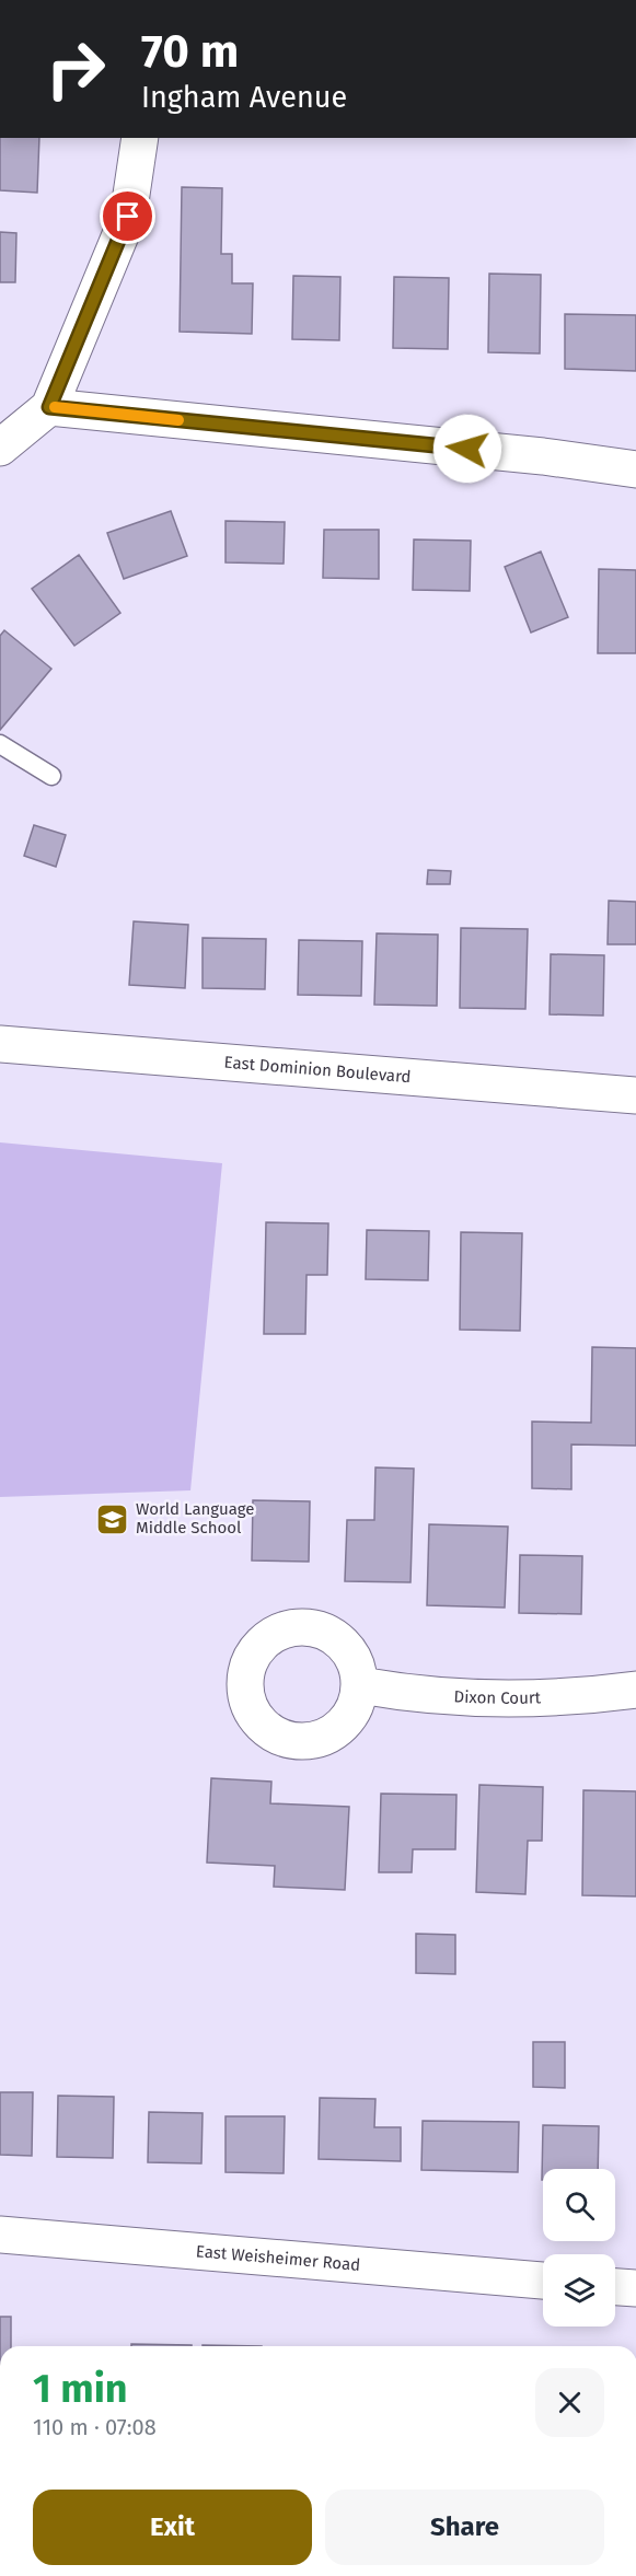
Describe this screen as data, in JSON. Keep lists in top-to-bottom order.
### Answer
{
  "streets": {
    "street": ["East Dominion Boulevard", "Dixon Court", "East Weisheimer Road"]
  },
  "places": {
    "school or university": ["World Language Middle School"]
  },
  "page": {
    "turn": ["70 m", "Ingham Avenue"],
    "heading": ["1 min", "110 m · 07:08"],
    "buttons": ["Exit", "Share"]
  }
}
